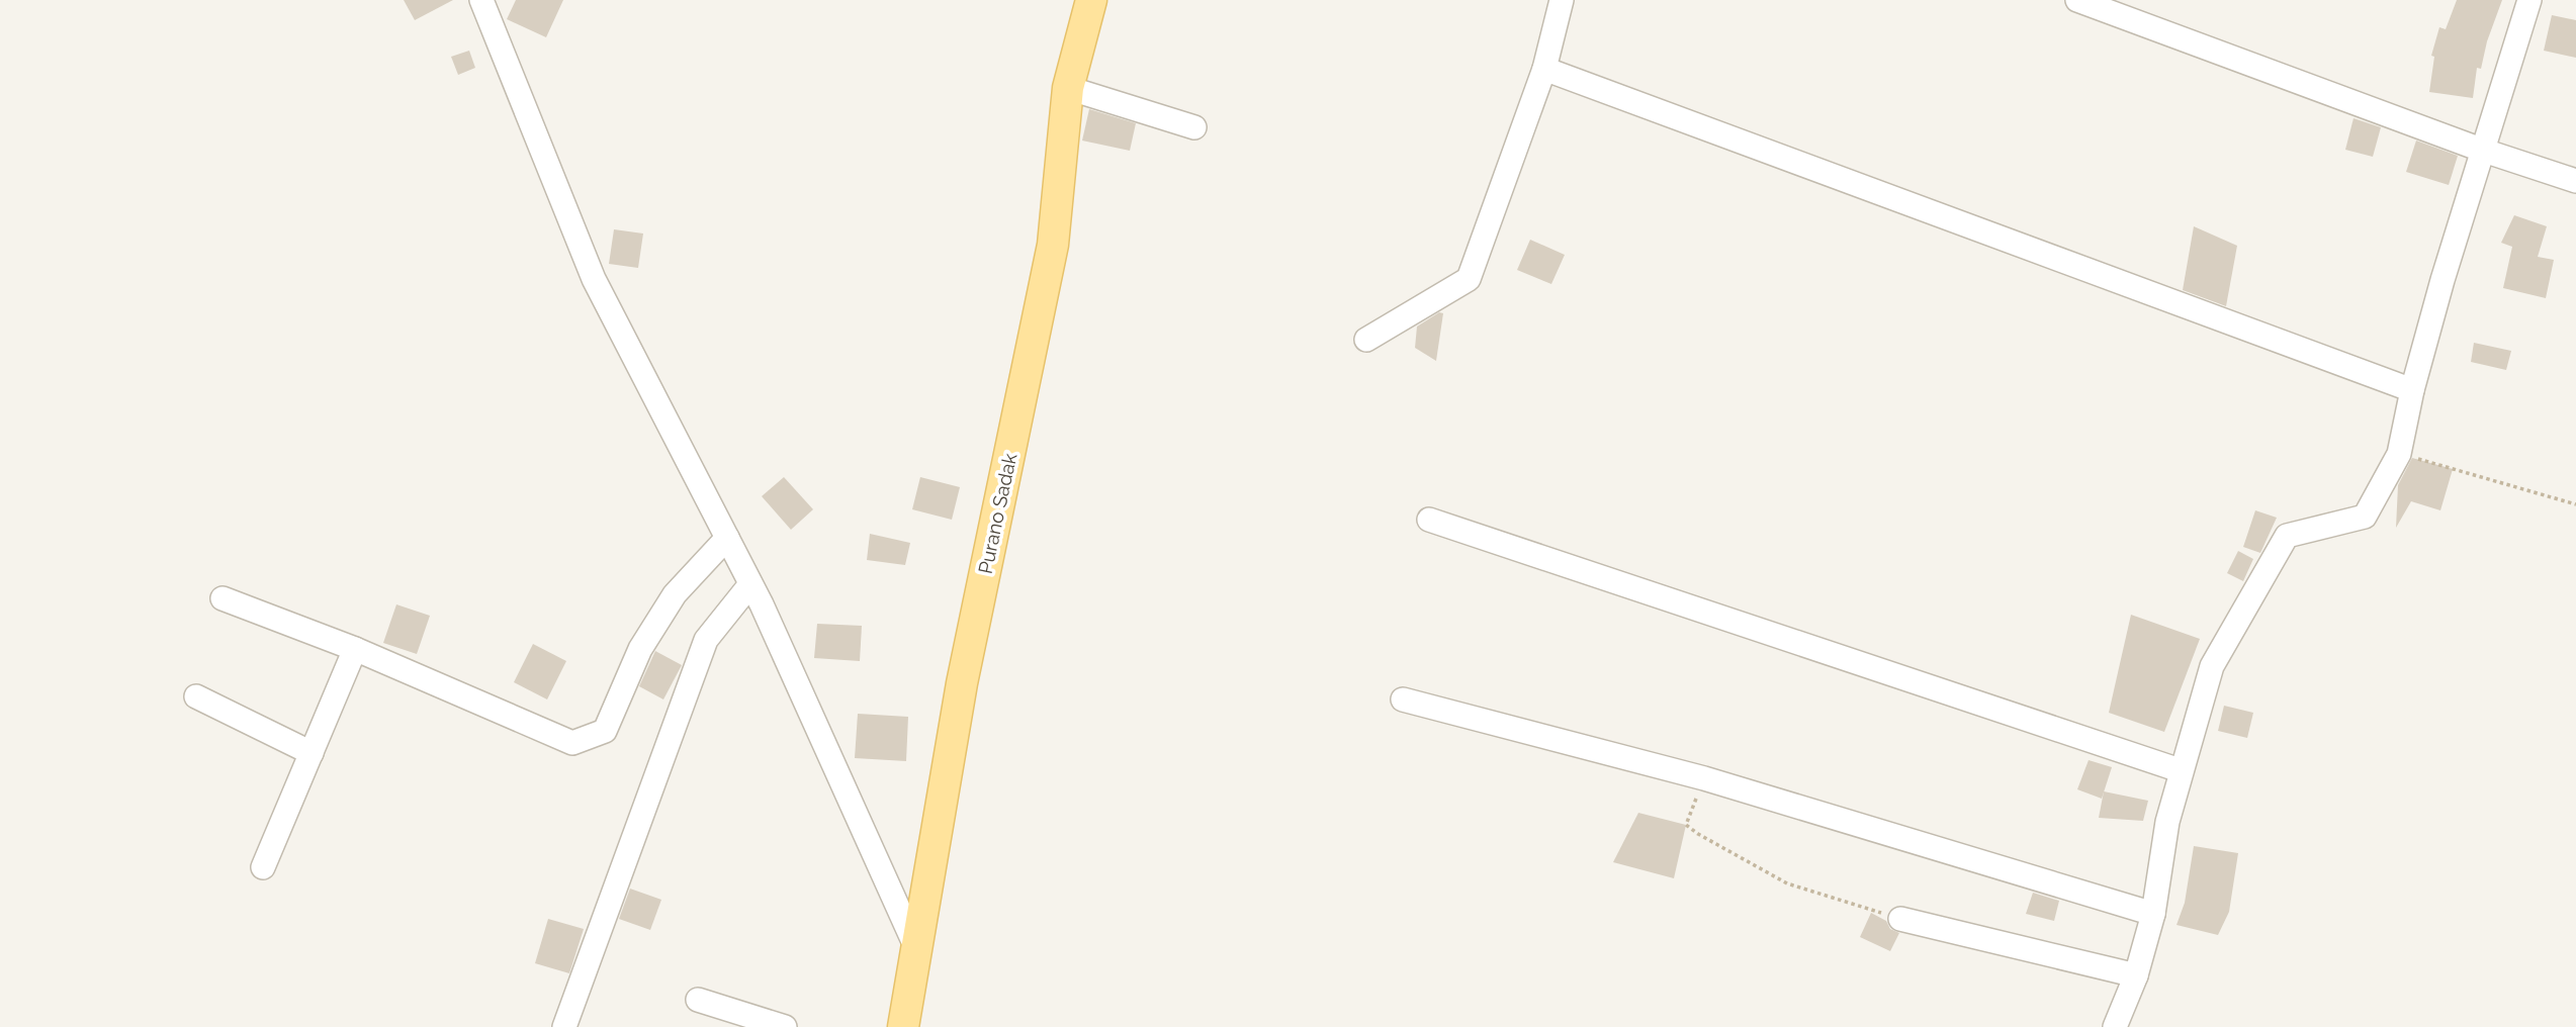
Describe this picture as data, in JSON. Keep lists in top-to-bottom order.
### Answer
{
  "streets": {
    "main road": ["Purano Sadak"]
  }
}
